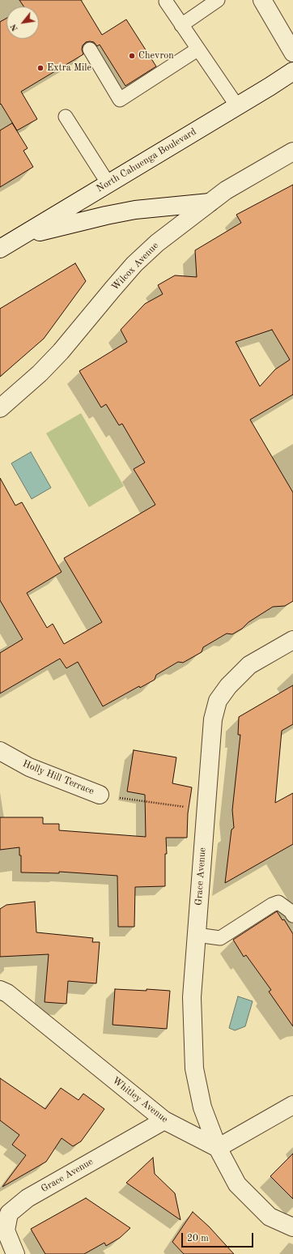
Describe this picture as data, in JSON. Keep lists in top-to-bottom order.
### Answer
{
  "streets": {
    "street": [
      "North Cahuenga Boulevard",
      "Wilcox Avenue",
      "Holly Hill Terrace",
      "Grace Avenue",
      "Whitley Avenue"
    ]
  },
  "crossings": [
    ["Grace Avenue", "Whitley Avenue"]
  ],
  "places": ["Chevron", "Extra Mile"],
  "scale_bar": "20 m",
  "north": "bottom left"
}
